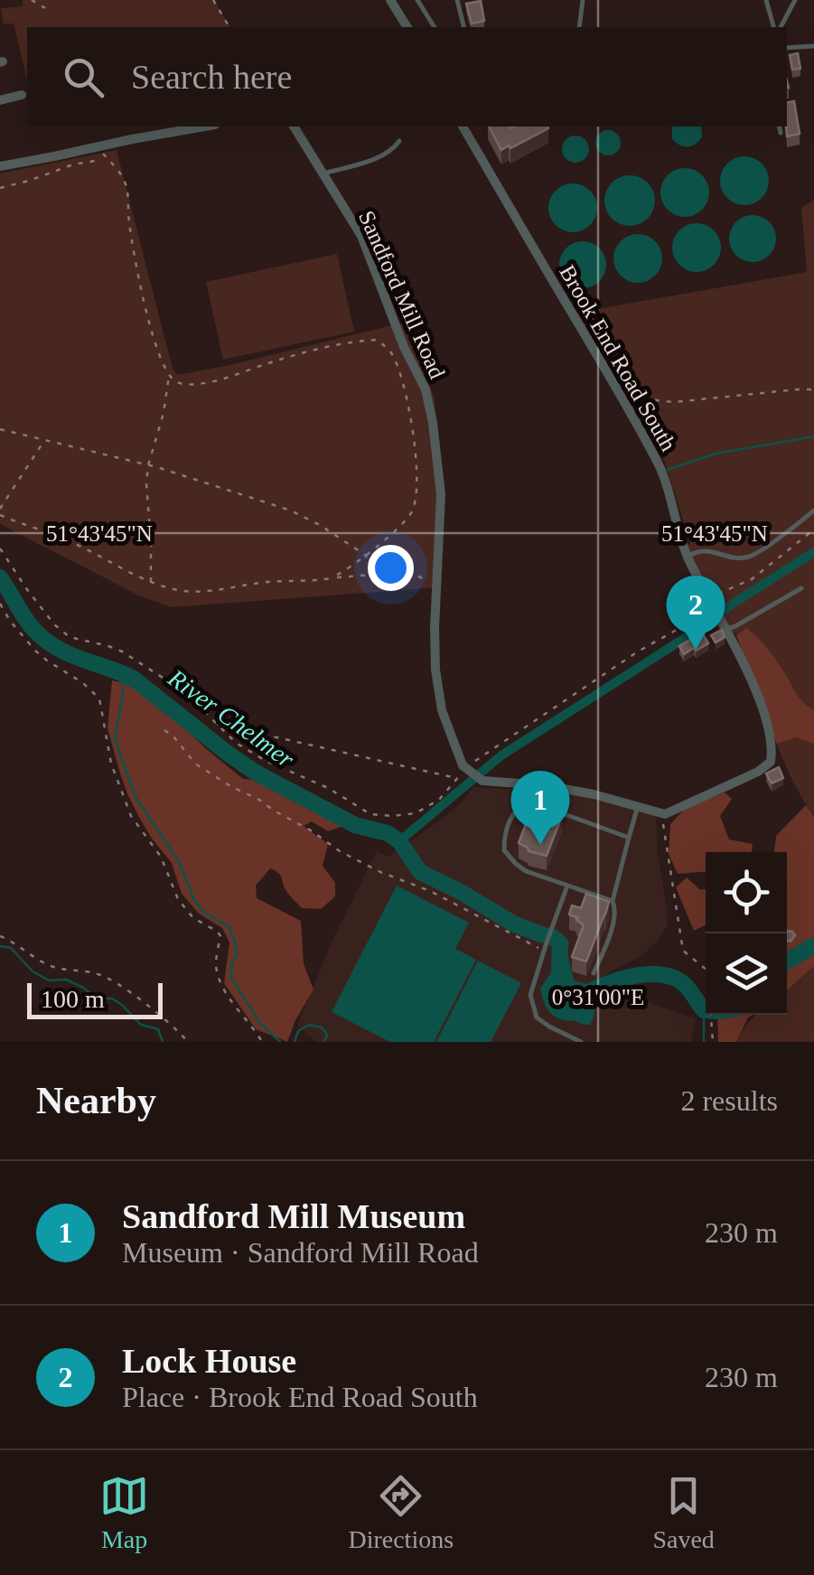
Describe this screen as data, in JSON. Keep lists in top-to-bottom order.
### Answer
{
  "streets": {
    "street": ["Sandford Mill Road", "Brook End Road South"]
  },
  "water": ["River Chelmer"],
  "scale_bar": "100 m",
  "page": {
    "search": "Search here",
    "pins": ["2", "1"],
    "scale": "100 m",
    "heading": ["Nearby", "2 results"],
    "list": [
      {
        "mark": "1",
        "name": "Sandford Mill Museum",
        "note": "Museum · Sandford Mill Road",
        "value": "230 m"
      },
      {
        "mark": "2",
        "name": "Lock House",
        "note": "Place · Brook End Road South",
        "value": "230 m"
      }
    ],
    "nav": ["Map", "Directions", "Saved"]
  },
  "coordinates": ["51°43'45\"N", "0°31'00\"E"]
}
